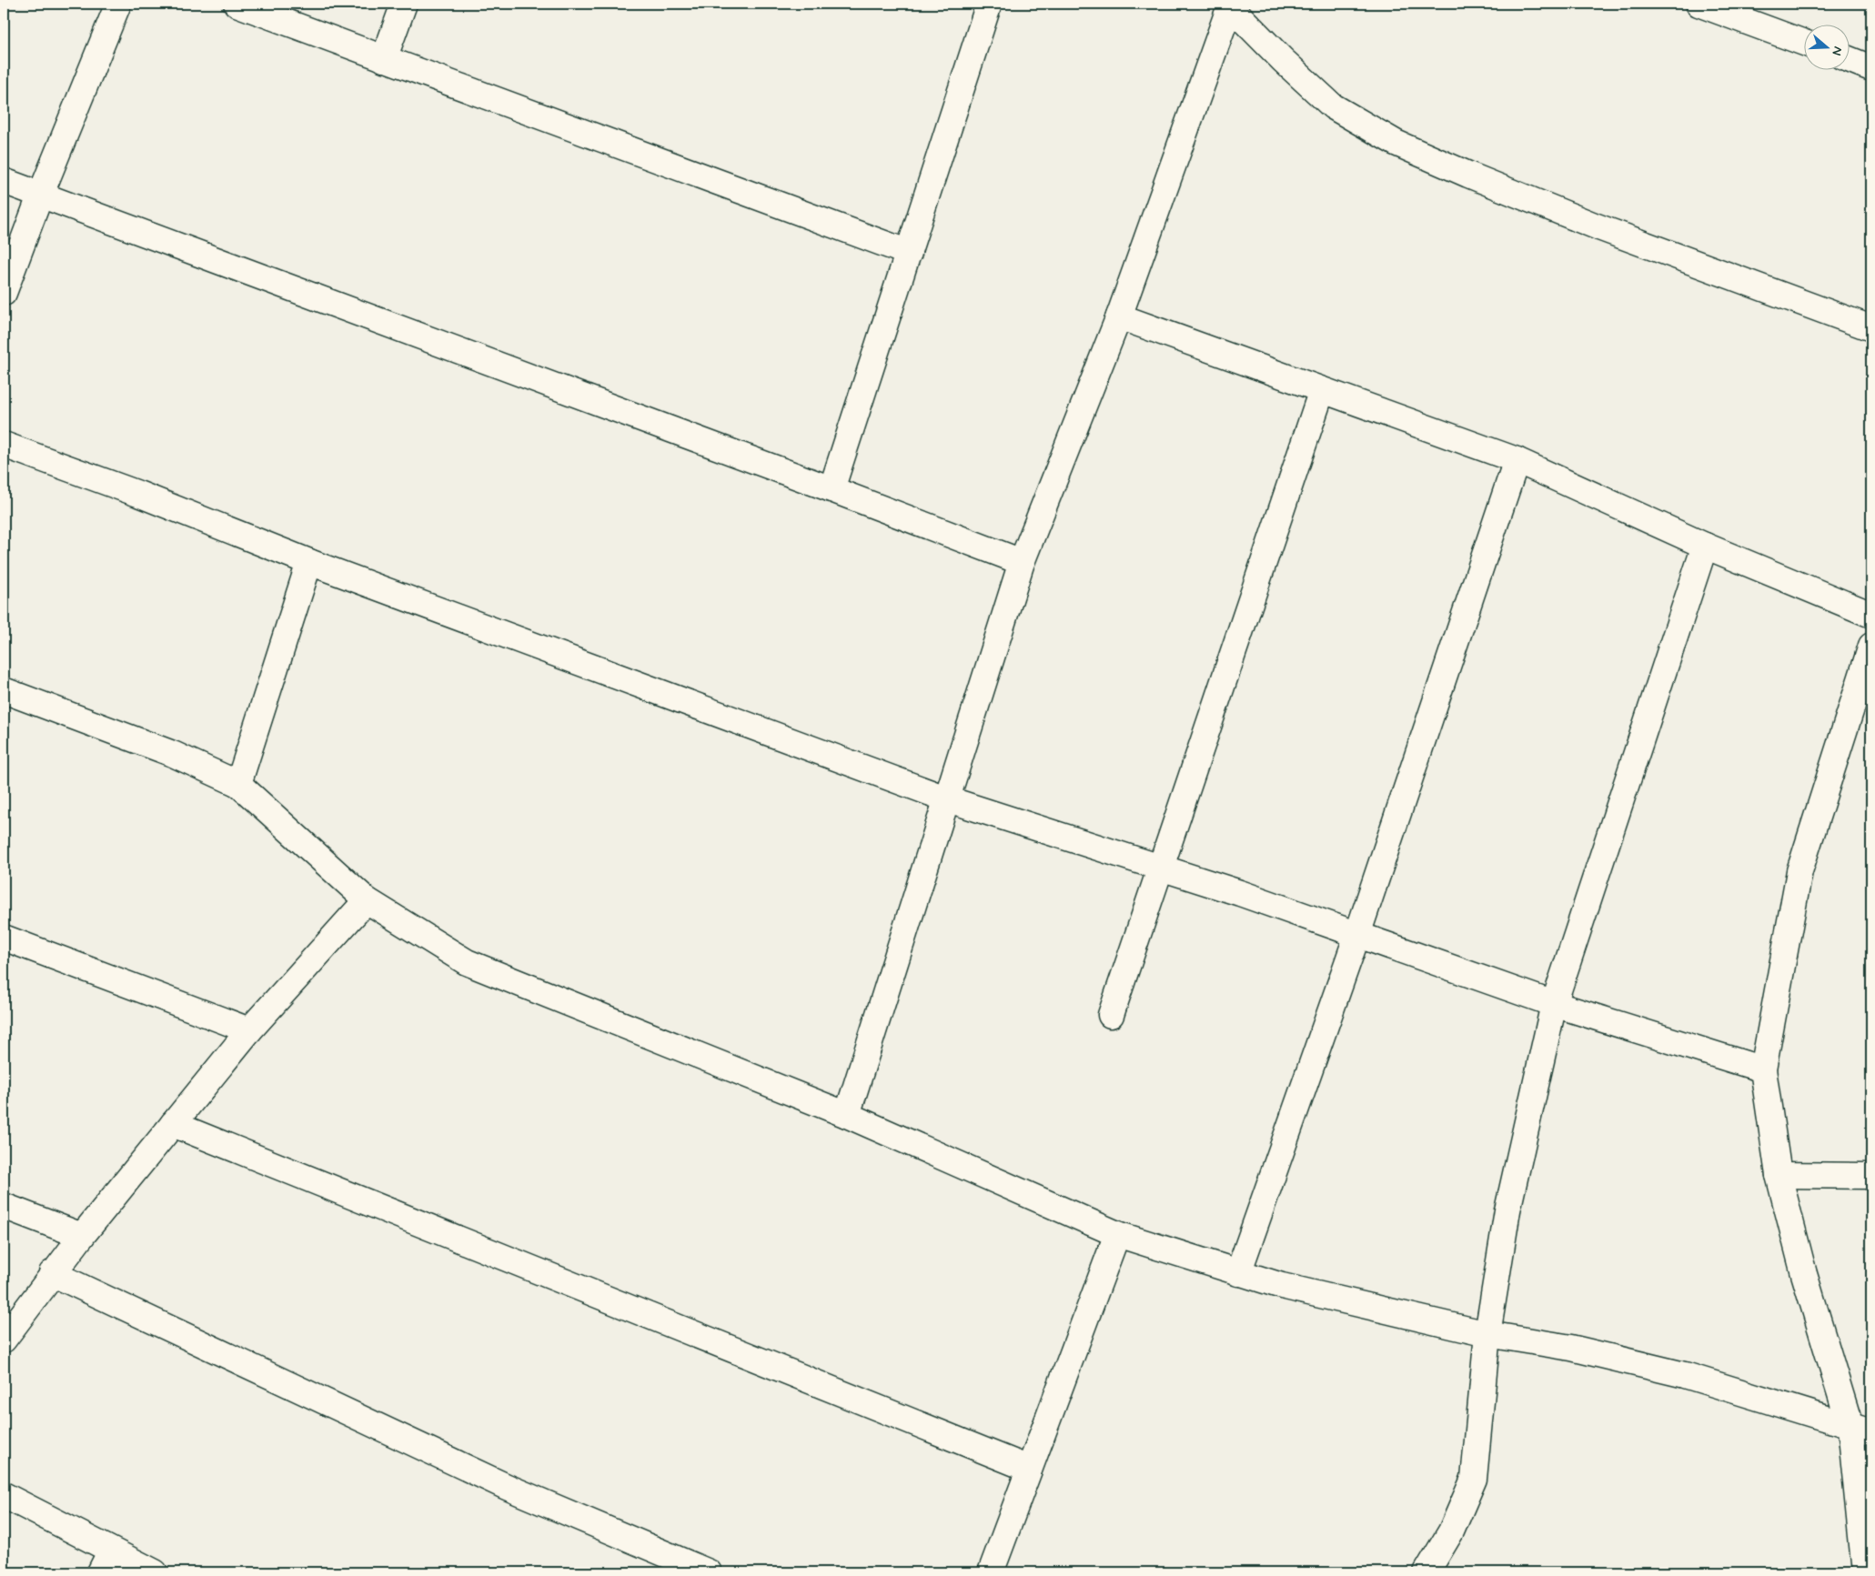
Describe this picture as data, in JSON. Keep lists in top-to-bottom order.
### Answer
{
  "north": "right"
}
